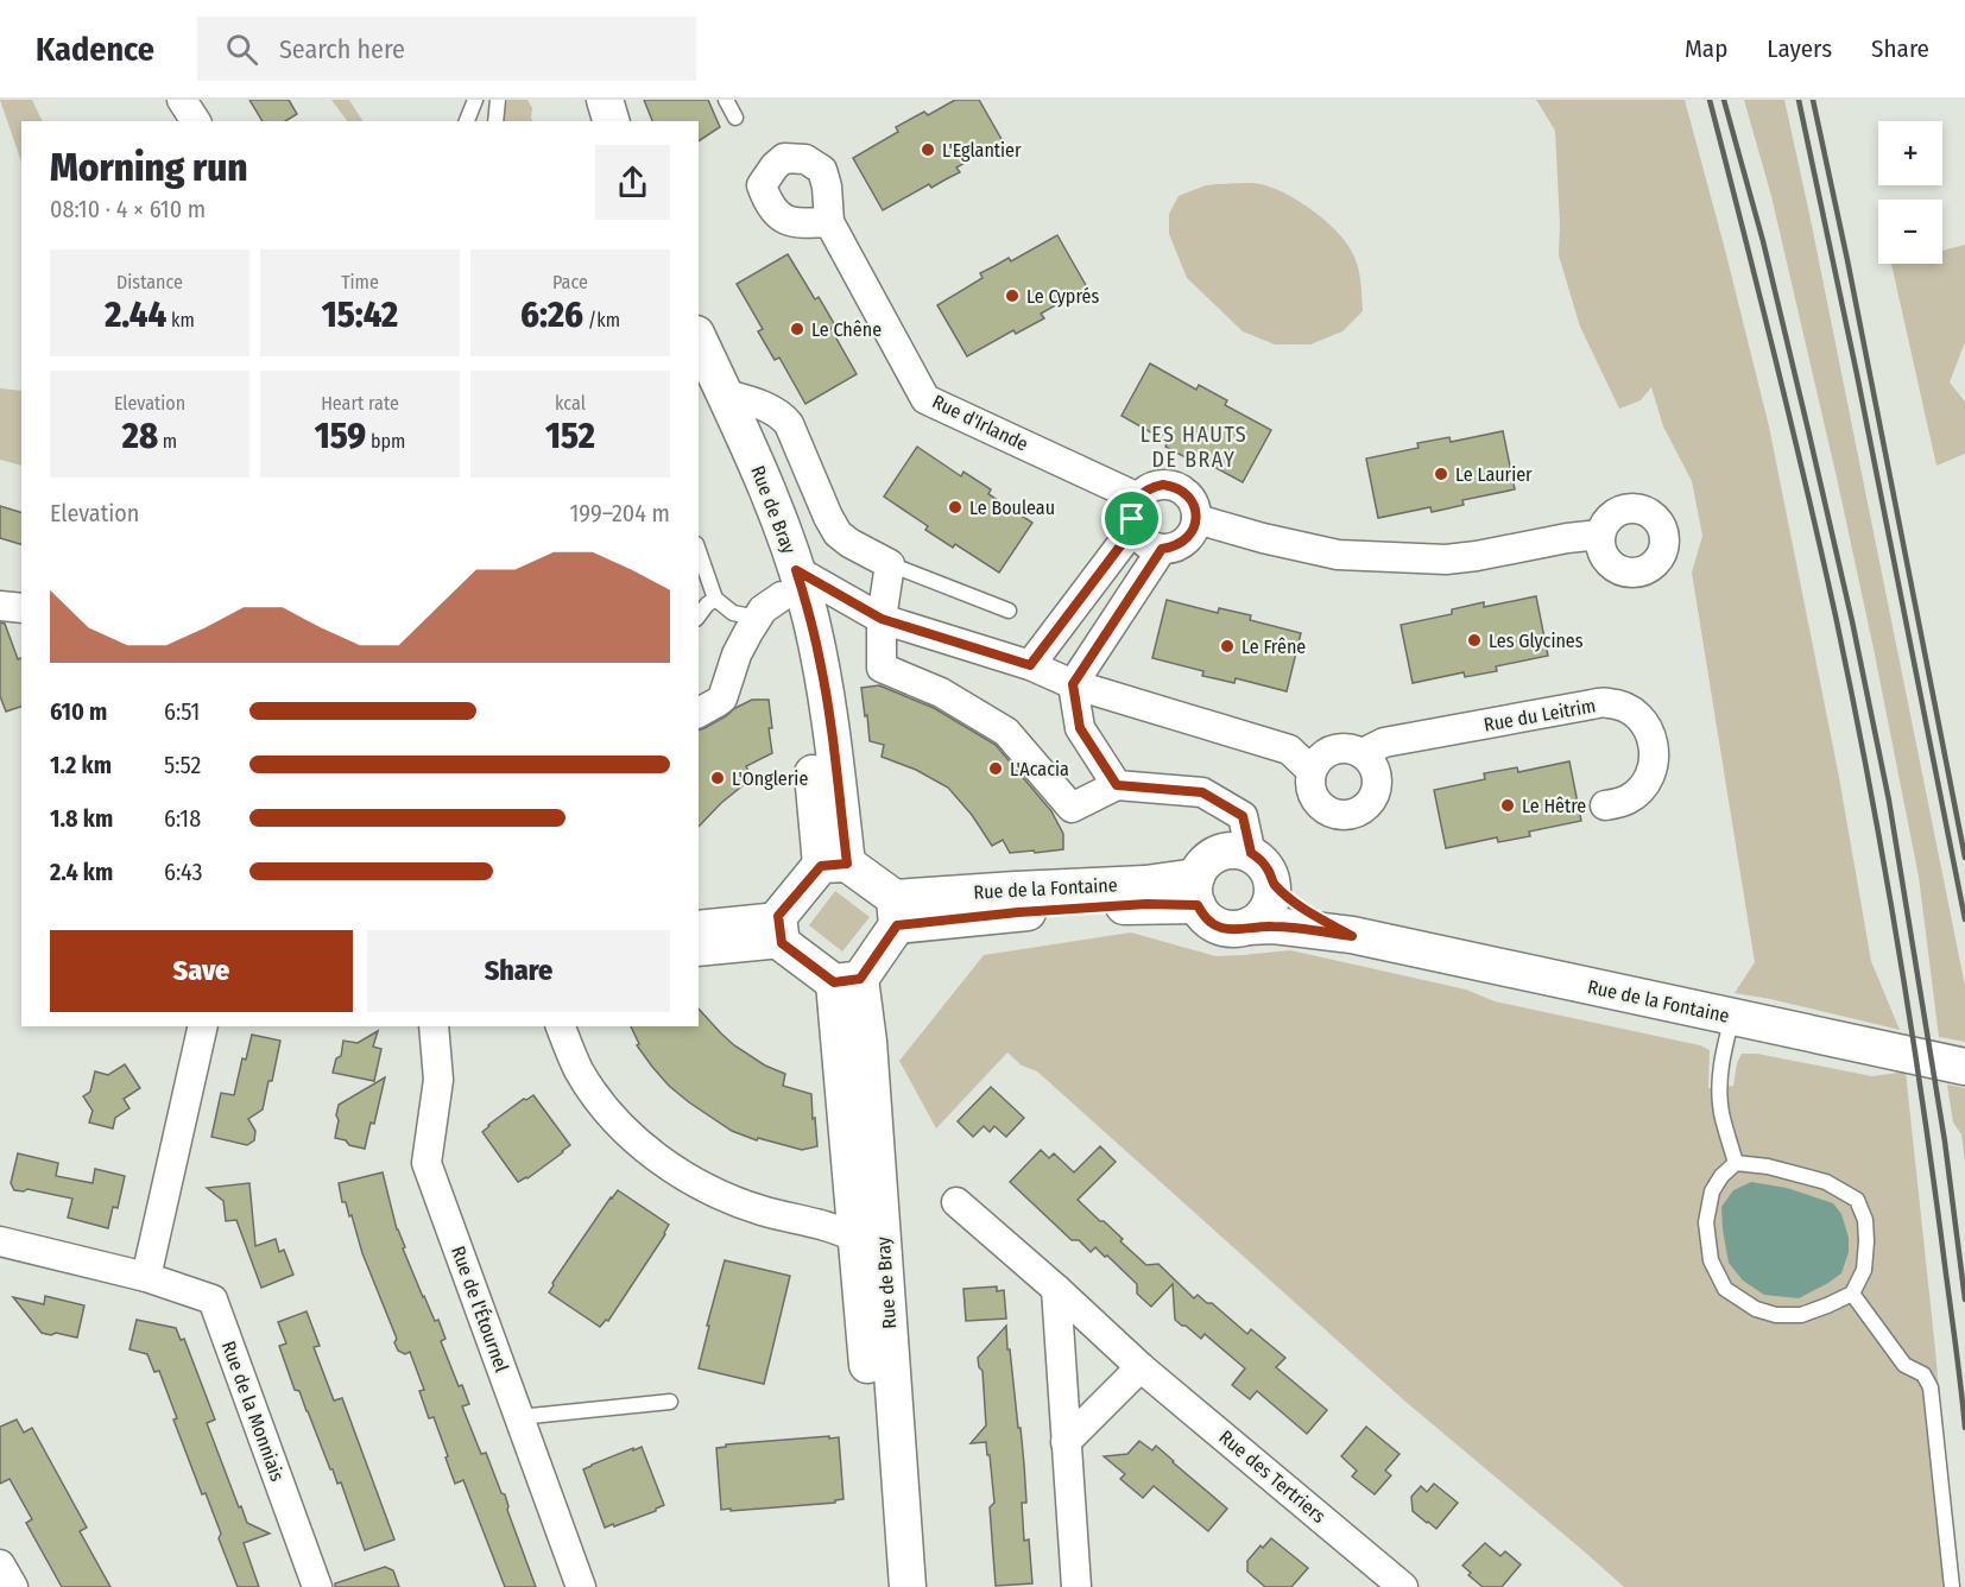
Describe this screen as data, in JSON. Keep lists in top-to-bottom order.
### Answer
{
  "streets": {
    "street": [
      "Rue d'Irlande",
      "Rue de Bray",
      "Rue du Leitrim",
      "Rue de la Fontaine",
      "Rue de l'Étournel",
      "Rue de la Monniais",
      "Rue des Tertriers"
    ]
  },
  "districts": ["LES HAUTS DE BRAY"],
  "places": [
    "L'Eglantier",
    "Le Cyprés",
    "Le Chêne",
    "Le Laurier",
    "Le Bouleau",
    "Les Glycines",
    "Le Frêne",
    "L'Acacia",
    "L'Onglerie",
    "Le Hêtre"
  ],
  "page": {
    "header": "Kadence",
    "search": "Search here",
    "nav": ["Map", "Layers", "Share"],
    "map_buttons": ["+", "−"],
    "heading": ["Morning run", "08:10 · 4 × 610 m"],
    "stats": [
      ["Distance", "2.44 km"],
      ["Time", "15:42"],
      ["Pace", "6:26 /km"],
      ["Elevation", "28 m"],
      ["Heart rate", "159 bpm"],
      ["kcal", "152"]
    ],
    "chart": ["Elevation", "199–204 m"],
    "list": [
      {
        "name": "610 m",
        "note": "6:51"
      },
      {
        "name": "1.2 km",
        "note": "5:52"
      },
      {
        "name": "1.8 km",
        "note": "6:18"
      },
      {
        "name": "2.4 km",
        "note": "6:43"
      }
    ],
    "buttons": ["Save", "Share"]
  }
}
